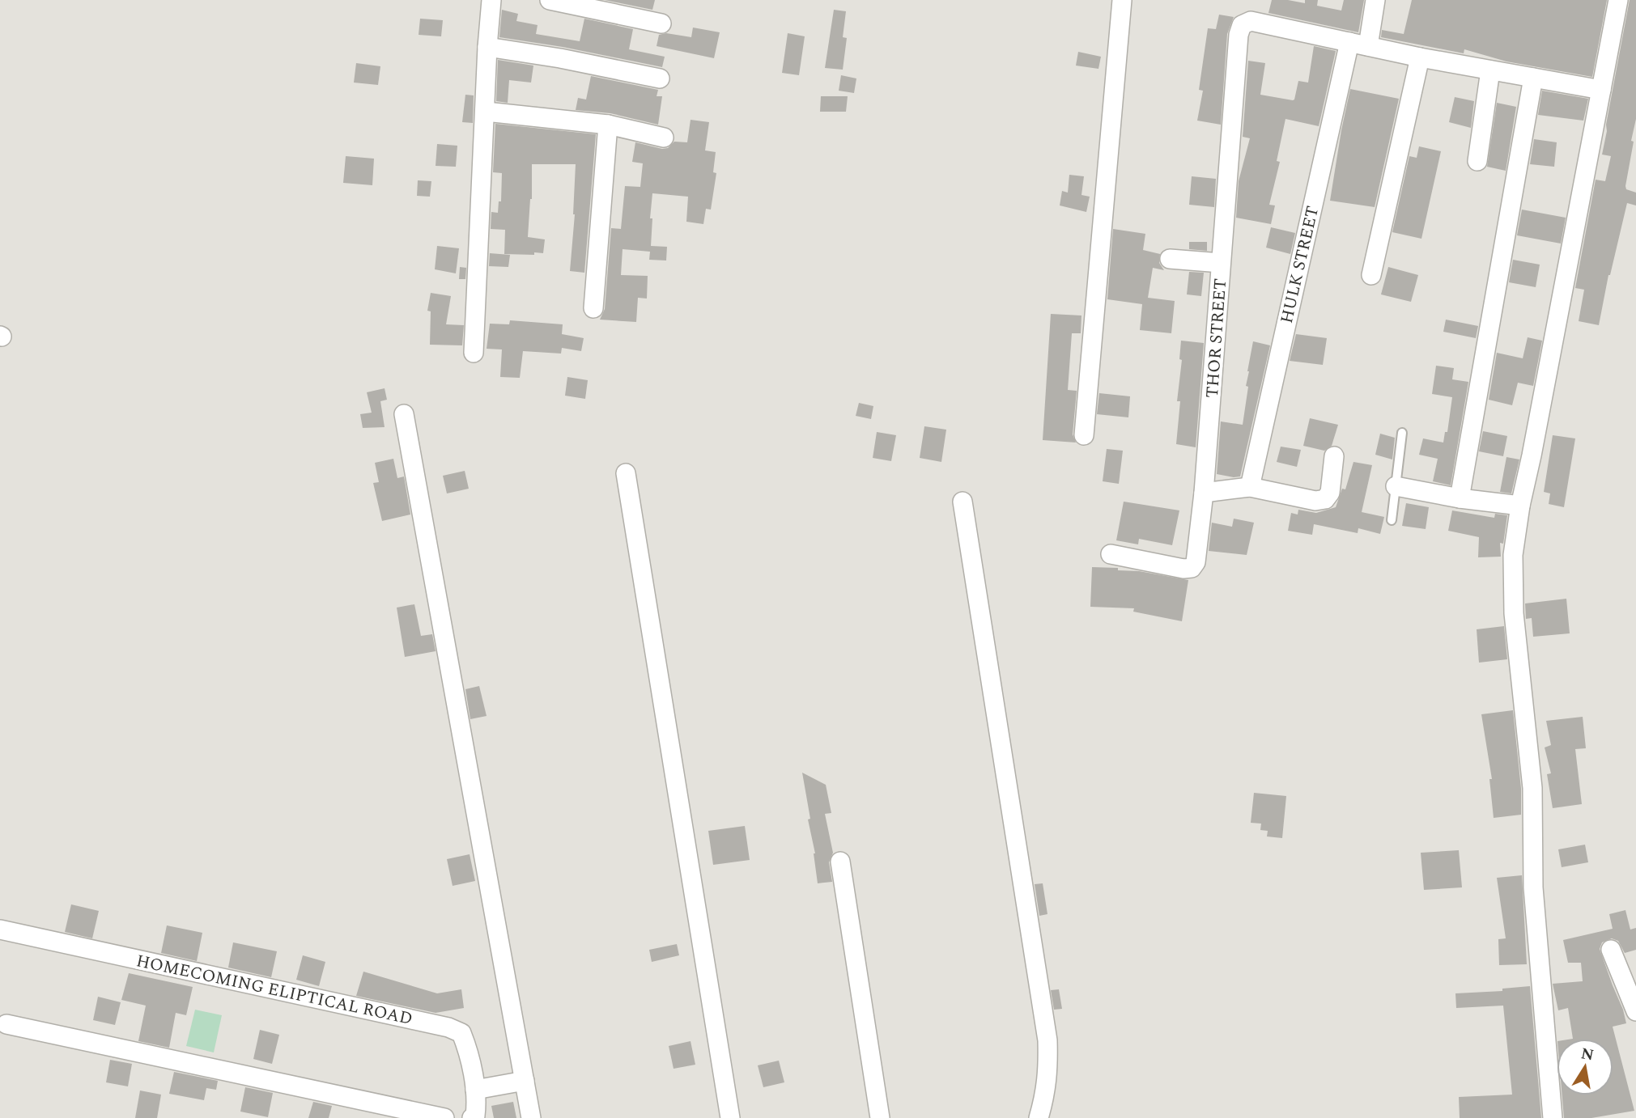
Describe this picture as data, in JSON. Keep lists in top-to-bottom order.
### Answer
{
  "streets": {
    "street": ["HULK STREET", "THOR STREET", "HOMECOMING ELIPTICAL ROAD"]
  },
  "crossings": [
    ["HULK STREET", "THOR STREET"]
  ],
  "north": "top"
}
